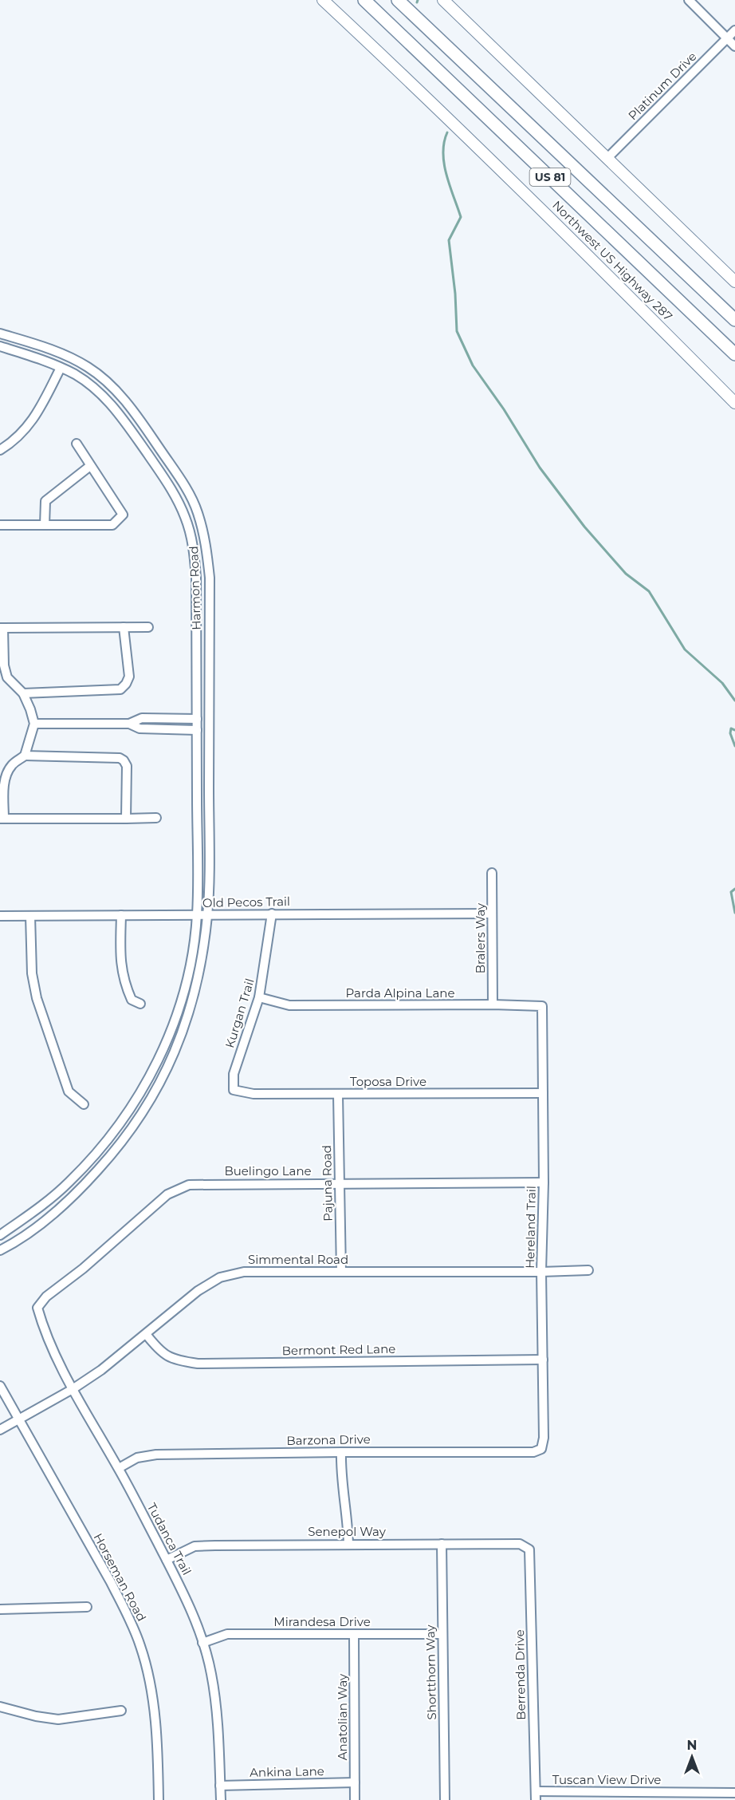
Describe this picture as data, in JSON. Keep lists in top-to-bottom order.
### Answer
{
  "streets": {
    "highway": ["US 81"],
    "main road": ["Northwest US Highway 287"],
    "street": [
      "Platinum Drive",
      "Harmon Road",
      "Old Pecos Trail",
      "Bralers Way",
      "Parda Alpina Lane",
      "Kurgan Trail",
      "Toposa Drive",
      "Buelingo Lane",
      "Pajuna Road",
      "Hereland Trail",
      "Simmental Road",
      "Bermont Red Lane",
      "Barzona Drive",
      "Senepol Way",
      "Tudanca Trail",
      "Horseman Road",
      "Mirandesa Drive",
      "Shortthorn Way",
      "Berrenda Drive",
      "Anatolian Way",
      "Ankina Lane",
      "Tuscan View Drive"
    ]
  },
  "crossings": [
    ["Harmon Road", "Old Pecos Trail"],
    ["Old Pecos Trail", "Bralers Way"],
    ["Old Pecos Trail", "Kurgan Trail"],
    ["Bralers Way", "Parda Alpina Lane"],
    ["Parda Alpina Lane", "Kurgan Trail"],
    ["Parda Alpina Lane", "Hereland Trail"],
    ["Kurgan Trail", "Toposa Drive"],
    ["Toposa Drive", "Pajuna Road"],
    ["Toposa Drive", "Hereland Trail"],
    ["Buelingo Lane", "Pajuna Road"],
    ["Buelingo Lane", "Hereland Trail"],
    ["Buelingo Lane", "Tudanca Trail"],
    ["Pajuna Road", "Simmental Road"],
    ["Hereland Trail", "Simmental Road"],
    ["Hereland Trail", "Bermont Red Lane"],
    ["Hereland Trail", "Barzona Drive"],
    ["Simmental Road", "Bermont Red Lane"],
    ["Simmental Road", "Tudanca Trail"],
    ["Simmental Road", "Horseman Road"],
    ["Barzona Drive", "Tudanca Trail"],
    ["Senepol Way", "Tudanca Trail"],
    ["Senepol Way", "Shortthorn Way"],
    ["Senepol Way", "Berrenda Drive"],
    ["Tudanca Trail", "Mirandesa Drive"],
    ["Tudanca Trail", "Ankina Lane"],
    ["Mirandesa Drive", "Shortthorn Way"],
    ["Mirandesa Drive", "Anatolian Way"],
    ["Berrenda Drive", "Tuscan View Drive"],
    ["Anatolian Way", "Ankina Lane"]
  ],
  "north": "top"
}
